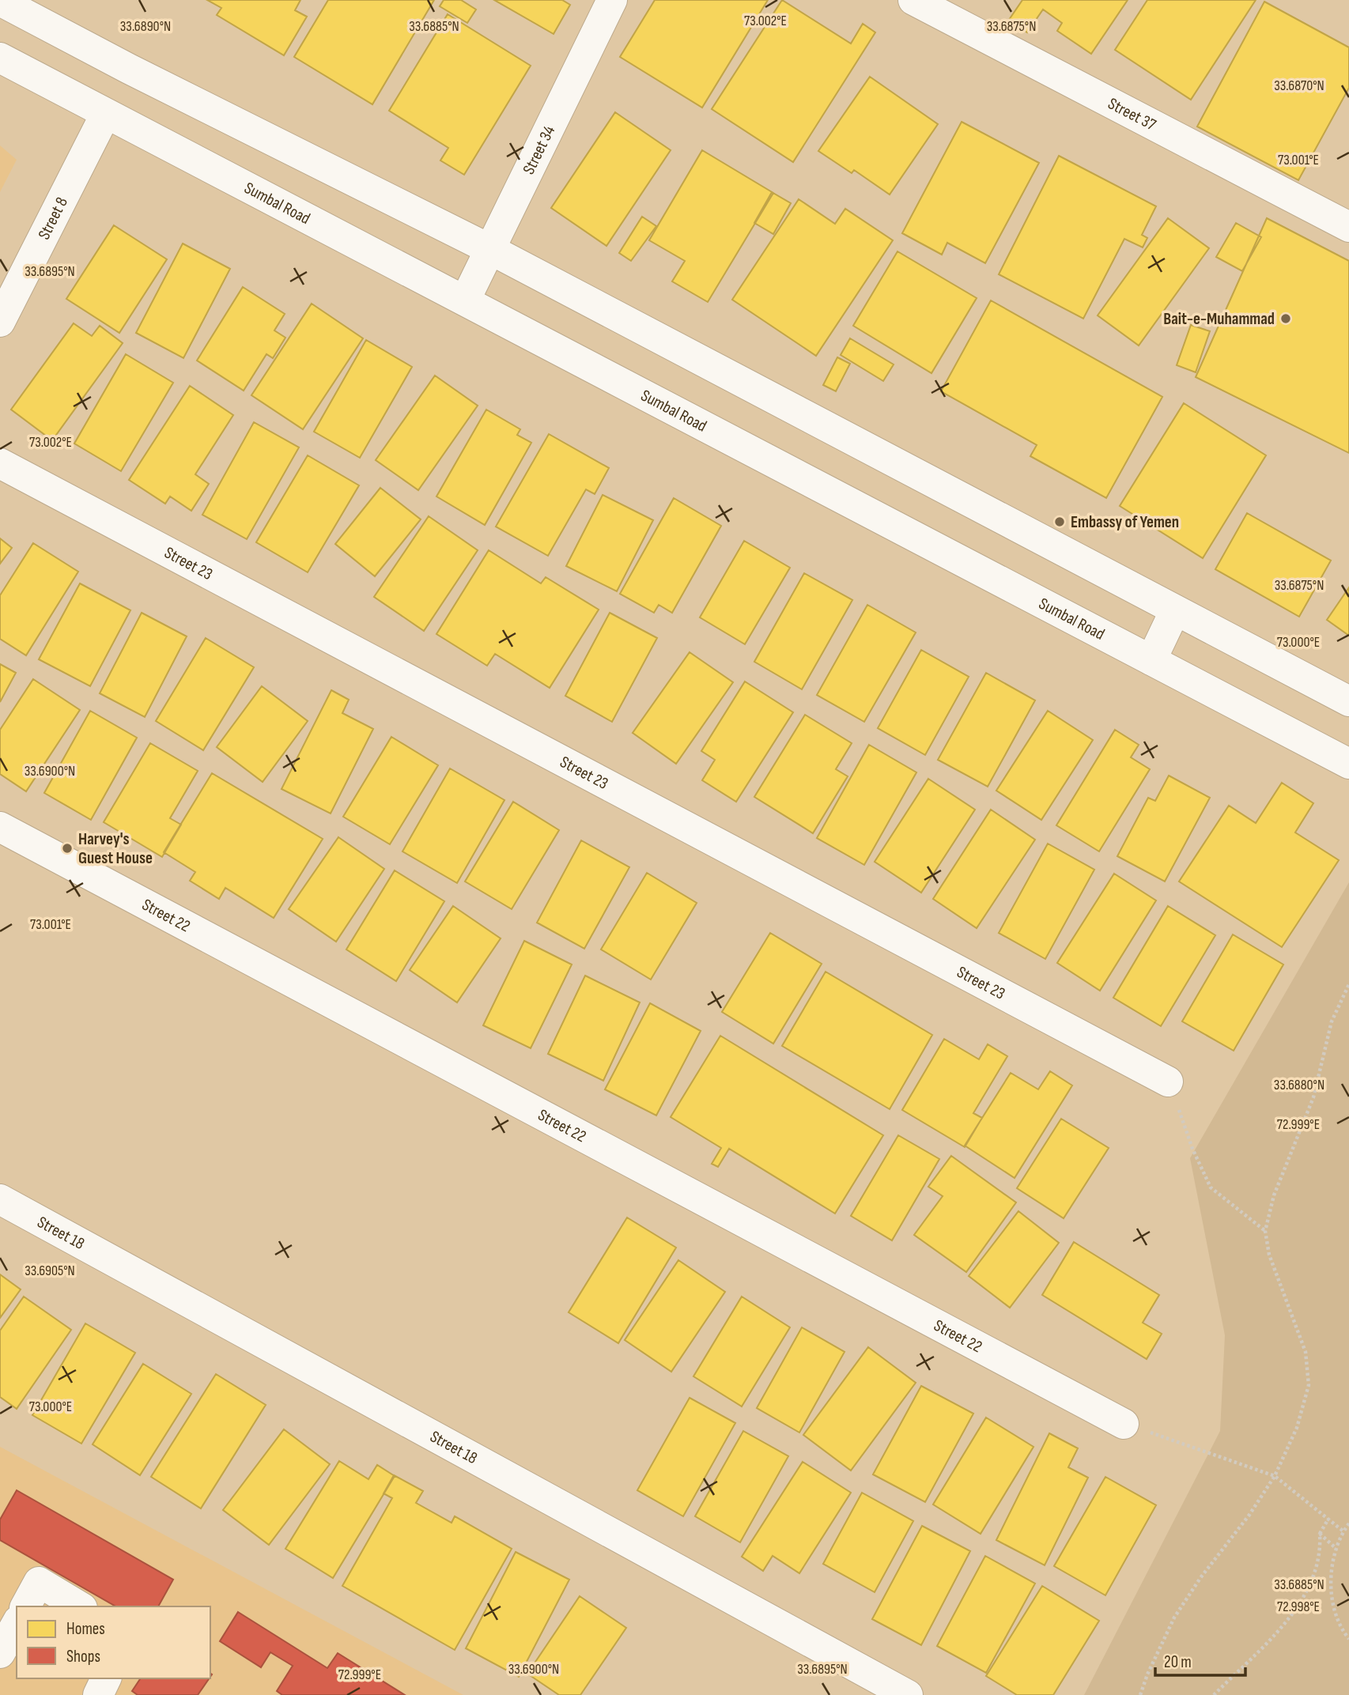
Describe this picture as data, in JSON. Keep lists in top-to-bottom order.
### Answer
{
  "streets": {
    "street": [
      "Street 37",
      "Street 34",
      "Sumbal Road",
      "Street 8",
      "Street 23",
      "Street 22",
      "Street 18"
    ]
  },
  "crossings": [
    ["Street 34", "Sumbal Road"],
    ["Sumbal Road", "Street 8"]
  ],
  "places": ["Bait-e-Muhammad", "Embassy of Yemen", "Harvey's Guest House"],
  "legend": ["Homes", "Shops"],
  "scale_bar": "20 m",
  "coordinates": [
    "73.002°E",
    "33.6885°N",
    "33.6875°N",
    "33.6890°N",
    "33.6870°N",
    "73.001°E",
    "33.6895°N",
    "73.000°E",
    "33.6900°N",
    "33.6880°N",
    "72.999°E",
    "33.6905°N",
    "72.998°E"
  ]
}
